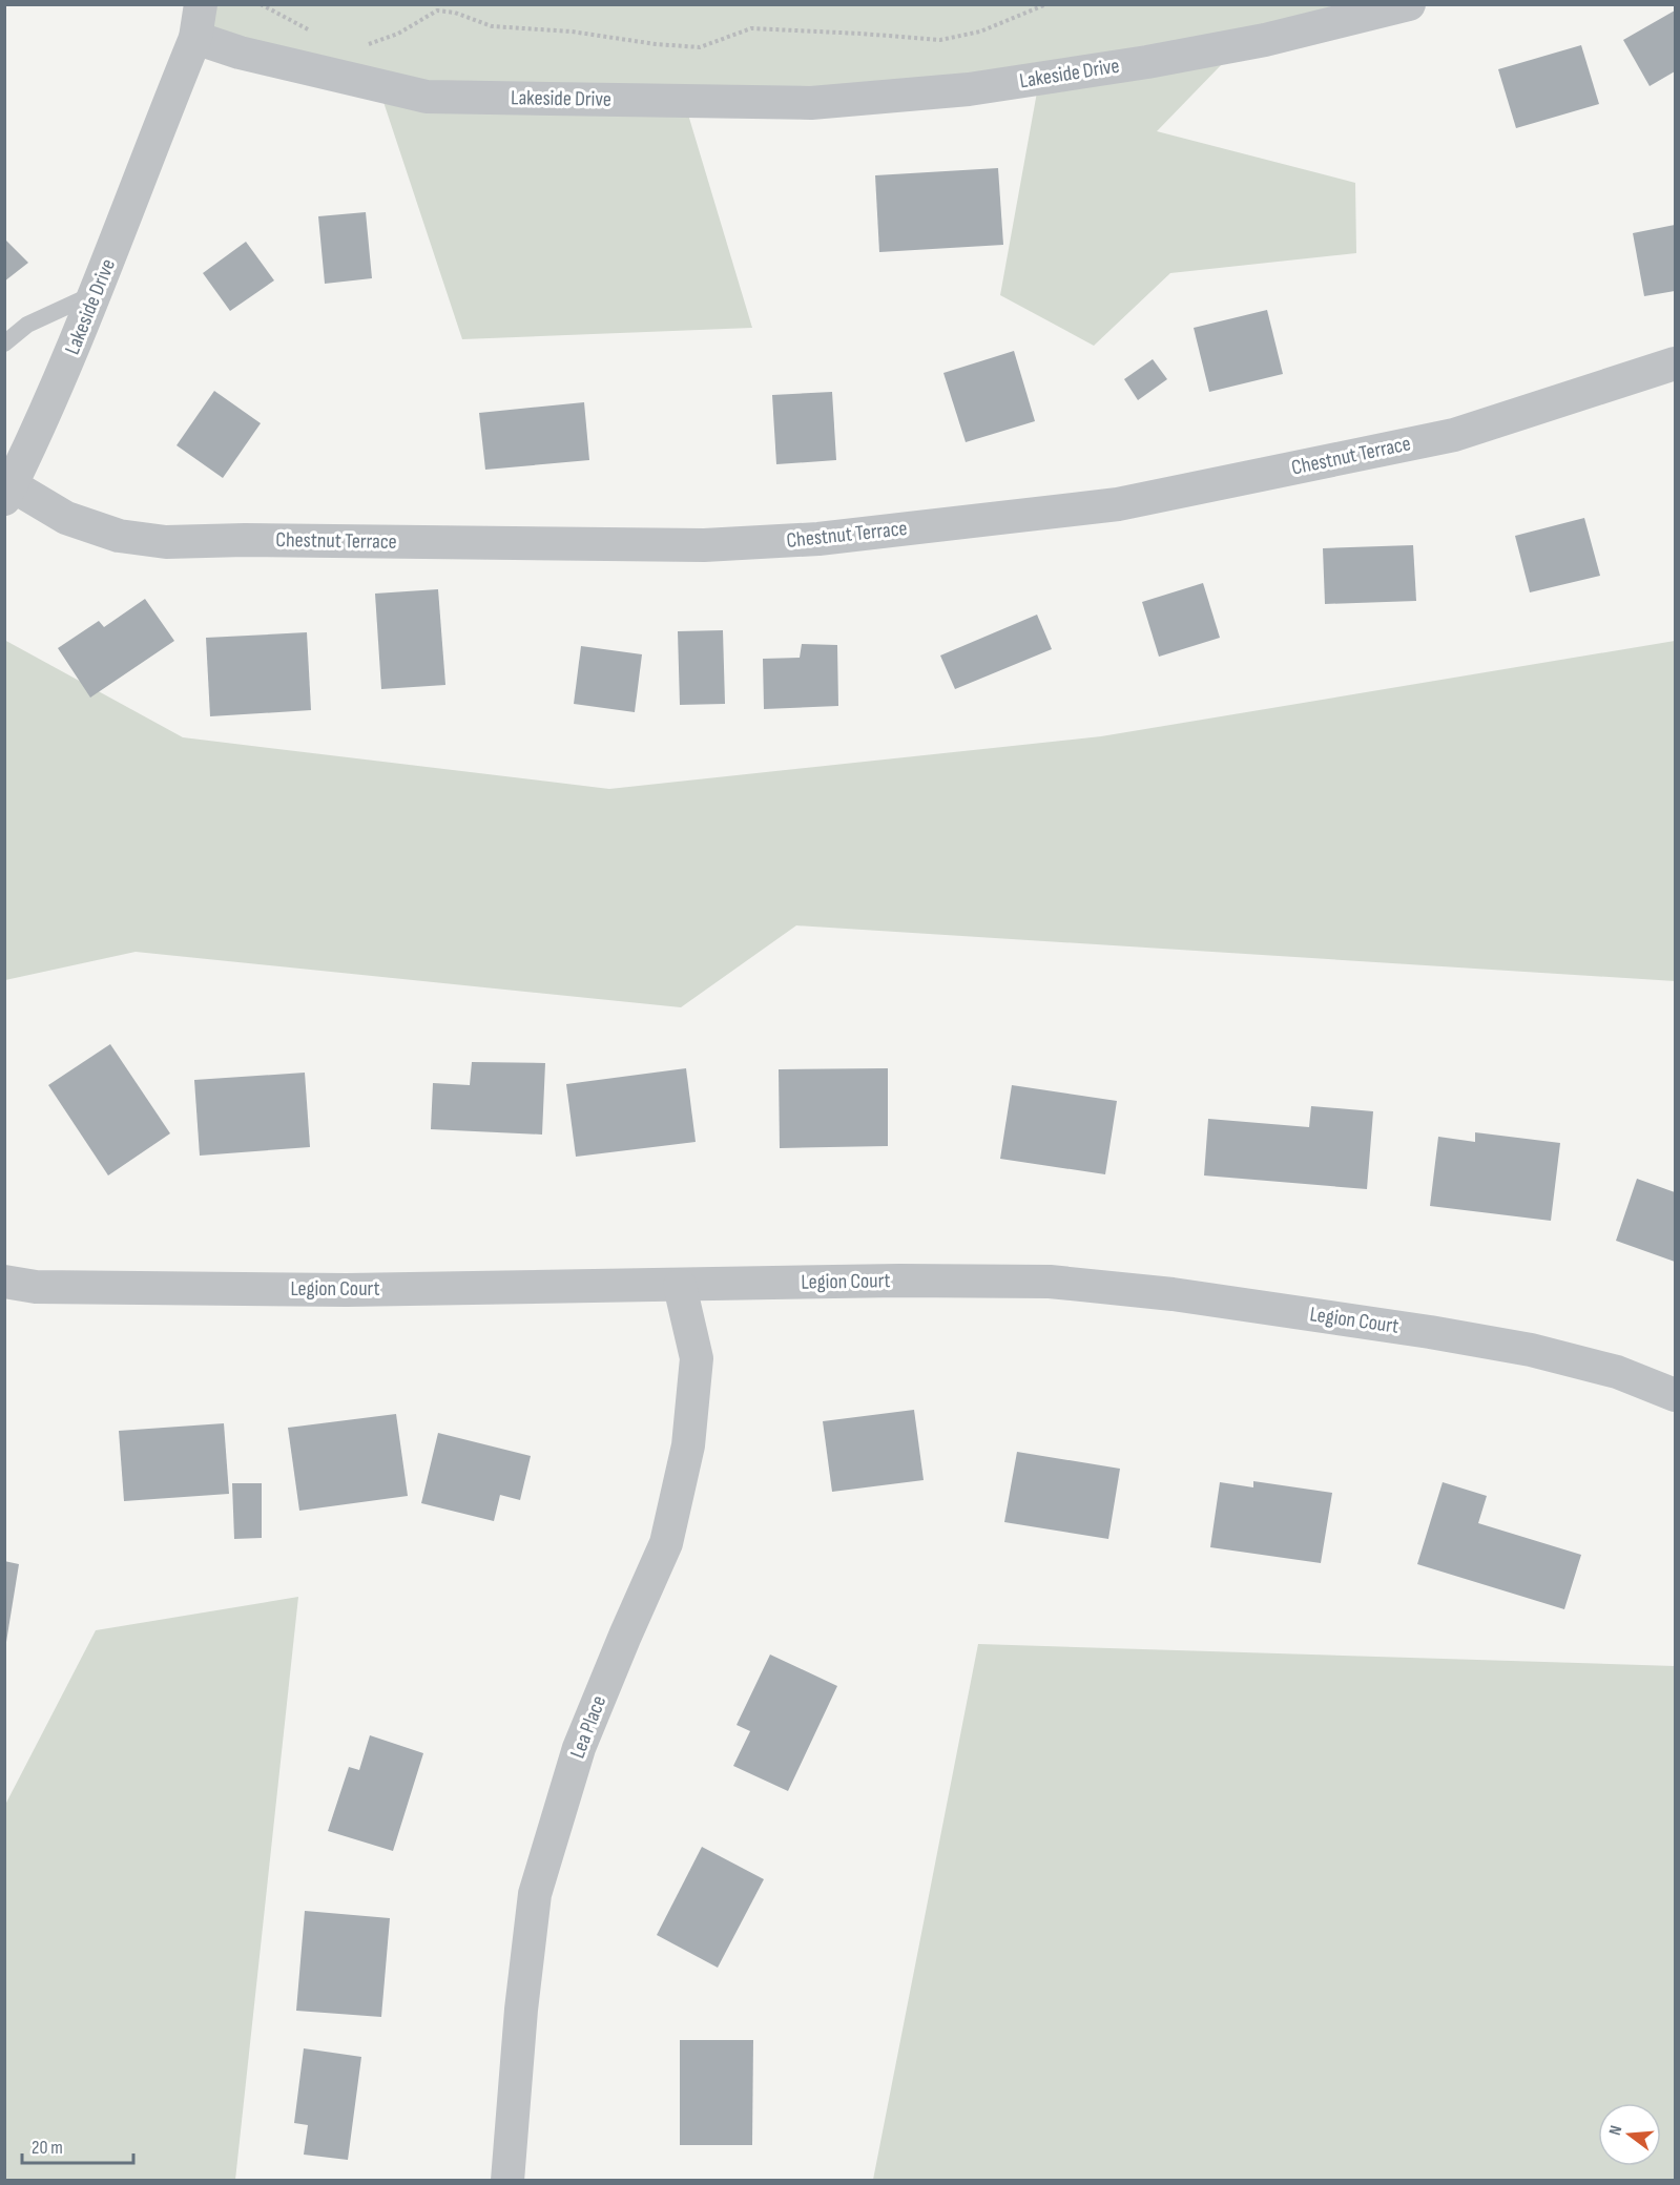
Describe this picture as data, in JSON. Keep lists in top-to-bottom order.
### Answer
{
  "streets": {
    "street": [
      "Lakeside Drive",
      "Chestnut Terrace",
      "Legion Court",
      "Lea Place"
    ]
  },
  "crossings": [
    ["Lakeside Drive", "Chestnut Terrace"],
    ["Legion Court", "Lea Place"]
  ],
  "scale_bar": "20 m",
  "north": "left"
}
